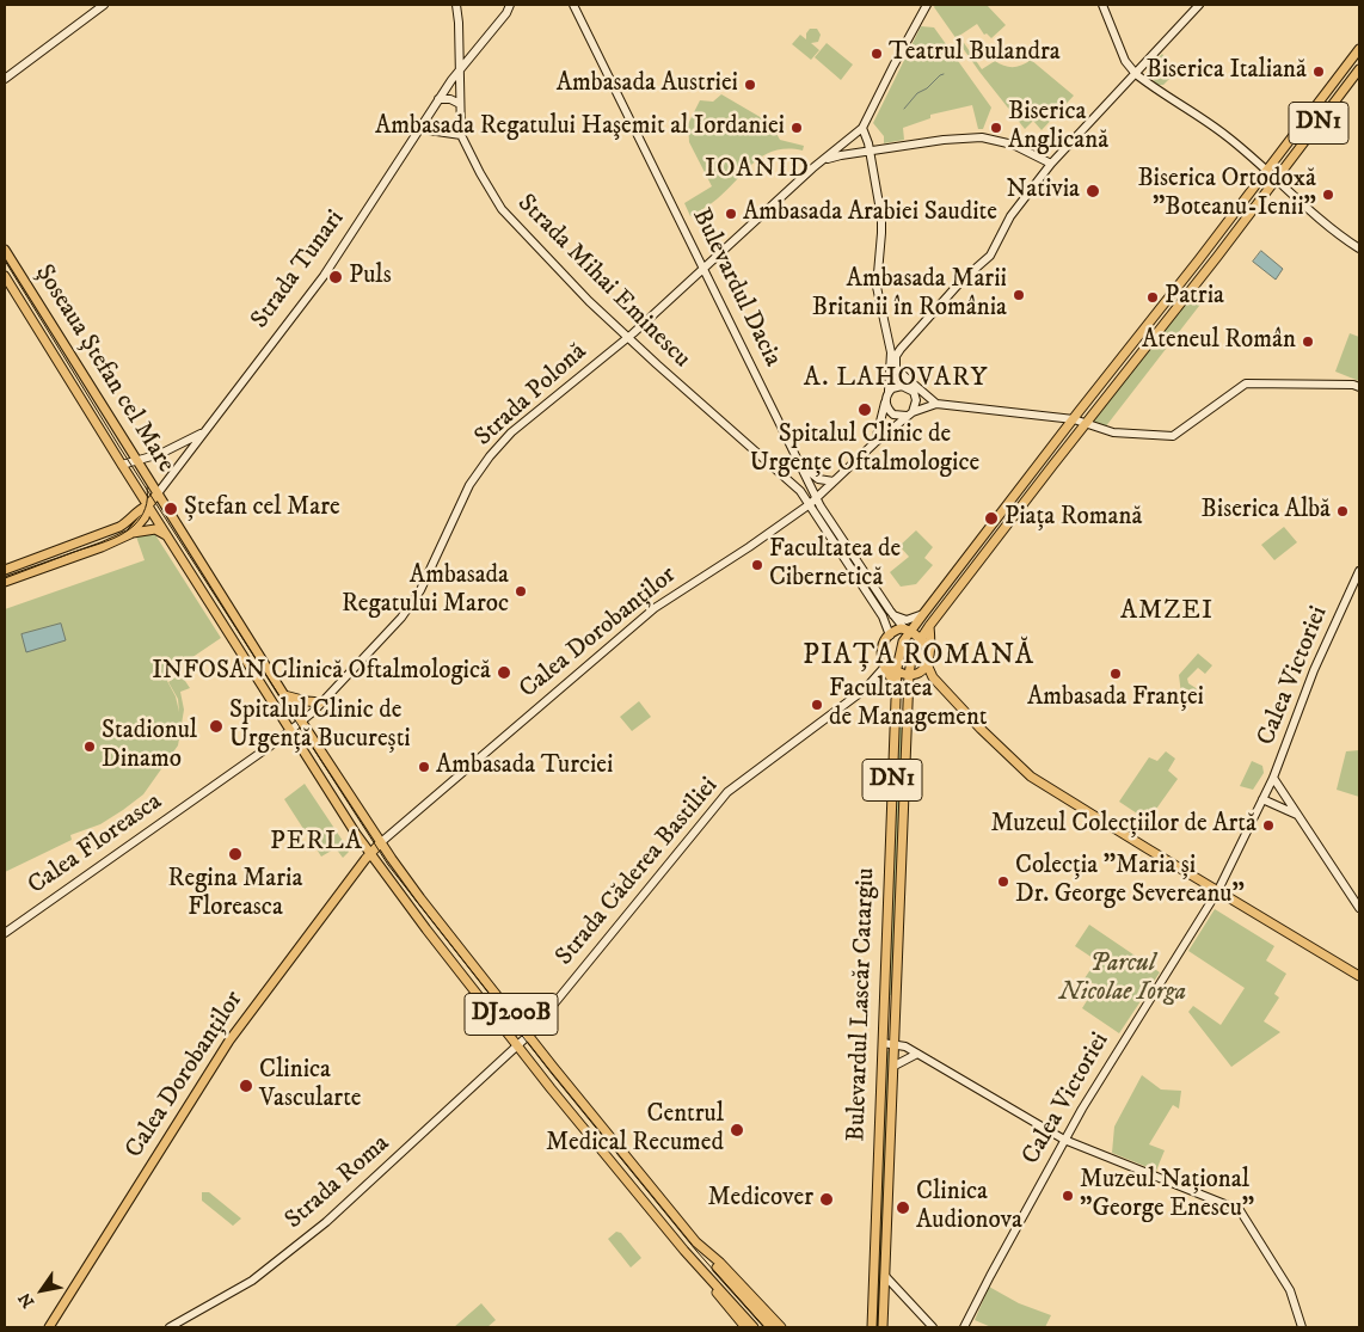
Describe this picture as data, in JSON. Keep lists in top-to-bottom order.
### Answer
{
  "streets": {
    "main road": [
      "DN1",
      "Strada Tunari",
      "Bulevardul Dacia",
      "Șoseaua Ștefan cel Mare",
      "Calea Dorobanților",
      "Bulevardul Lascăr Catargiu",
      "DJ200B"
    ],
    "street": [
      "Strada Mihai Eminescu",
      "Strada Polonă",
      "Calea Victoriei",
      "Calea Floreasca",
      "Strada Căderea Bastiliei",
      "Strada Roma"
    ]
  },
  "crossings": [
    ["DN1", "Bulevardul Dacia"],
    ["DN1", "Bulevardul Lascăr Catargiu"],
    ["Strada Tunari", "Strada Mihai Eminescu"],
    ["Strada Tunari", "Șoseaua Ștefan cel Mare"],
    ["Strada Mihai Eminescu", "Strada Polonă"],
    ["Strada Mihai Eminescu", "Calea Dorobanților"],
    ["Bulevardul Dacia", "Strada Polonă"],
    ["Bulevardul Dacia", "Calea Dorobanților"],
    ["Șoseaua Ștefan cel Mare", "Strada Polonă"],
    ["Șoseaua Ștefan cel Mare", "Calea Dorobanților"],
    ["Șoseaua Ștefan cel Mare", "Calea Floreasca"],
    ["Șoseaua Ștefan cel Mare", "DJ200B"],
    ["Strada Polonă", "Calea Floreasca"],
    ["Calea Dorobanților", "DJ200B"],
    ["Strada Căderea Bastiliei", "DJ200B"],
    ["Strada Căderea Bastiliei", "Strada Roma"],
    ["DJ200B", "Strada Roma"]
  ],
  "districts": [
    "IOANID",
    "A. LAHOVARY",
    "AMZEI",
    "PIAȚA ROMANĂ",
    "PERLA"
  ],
  "parks": ["Parcul Nicolae Iorga"],
  "places": [
    "Teatrul Bulandra",
    "Biserica Italiană",
    "Ambasada Austriei",
    "Ambasada Regatului Haşemit al Iordaniei",
    "Biserica Anglicană",
    "Nativia",
    "Biserica Ortodoxă \"Boteanu-Ienii\"",
    "Ambasada Arabiei Saudite",
    "Puls",
    "Ambasada Marii Britanii în România",
    "Patria",
    "Ateneul Român",
    "Spitalul Clinic de Urgențe Oftalmologice",
    "Ștefan cel Mare",
    "Biserica Albă",
    "Piața Romană",
    "Facultatea de Cibernetică",
    "Ambasada Regatului Maroc",
    "INFOSAN Clinică Oftalmologică",
    "Ambasada Franței",
    "Facultatea de Management",
    "Spitalul Clinic de Urgență București",
    "Stadionul Dinamo",
    "Ambasada Turciei",
    "Muzeul Colecțiilor de Artă",
    "Regina Maria Floreasca",
    "Colecția \"Maria și Dr. George Severeanu\"",
    "Clinica Vascularte",
    "Centrul Medical Recumed",
    "Muzeul Național \"George Enescu\"",
    "Medicover",
    "Clinica Audionova"
  ],
  "north": "bottom left"
}
